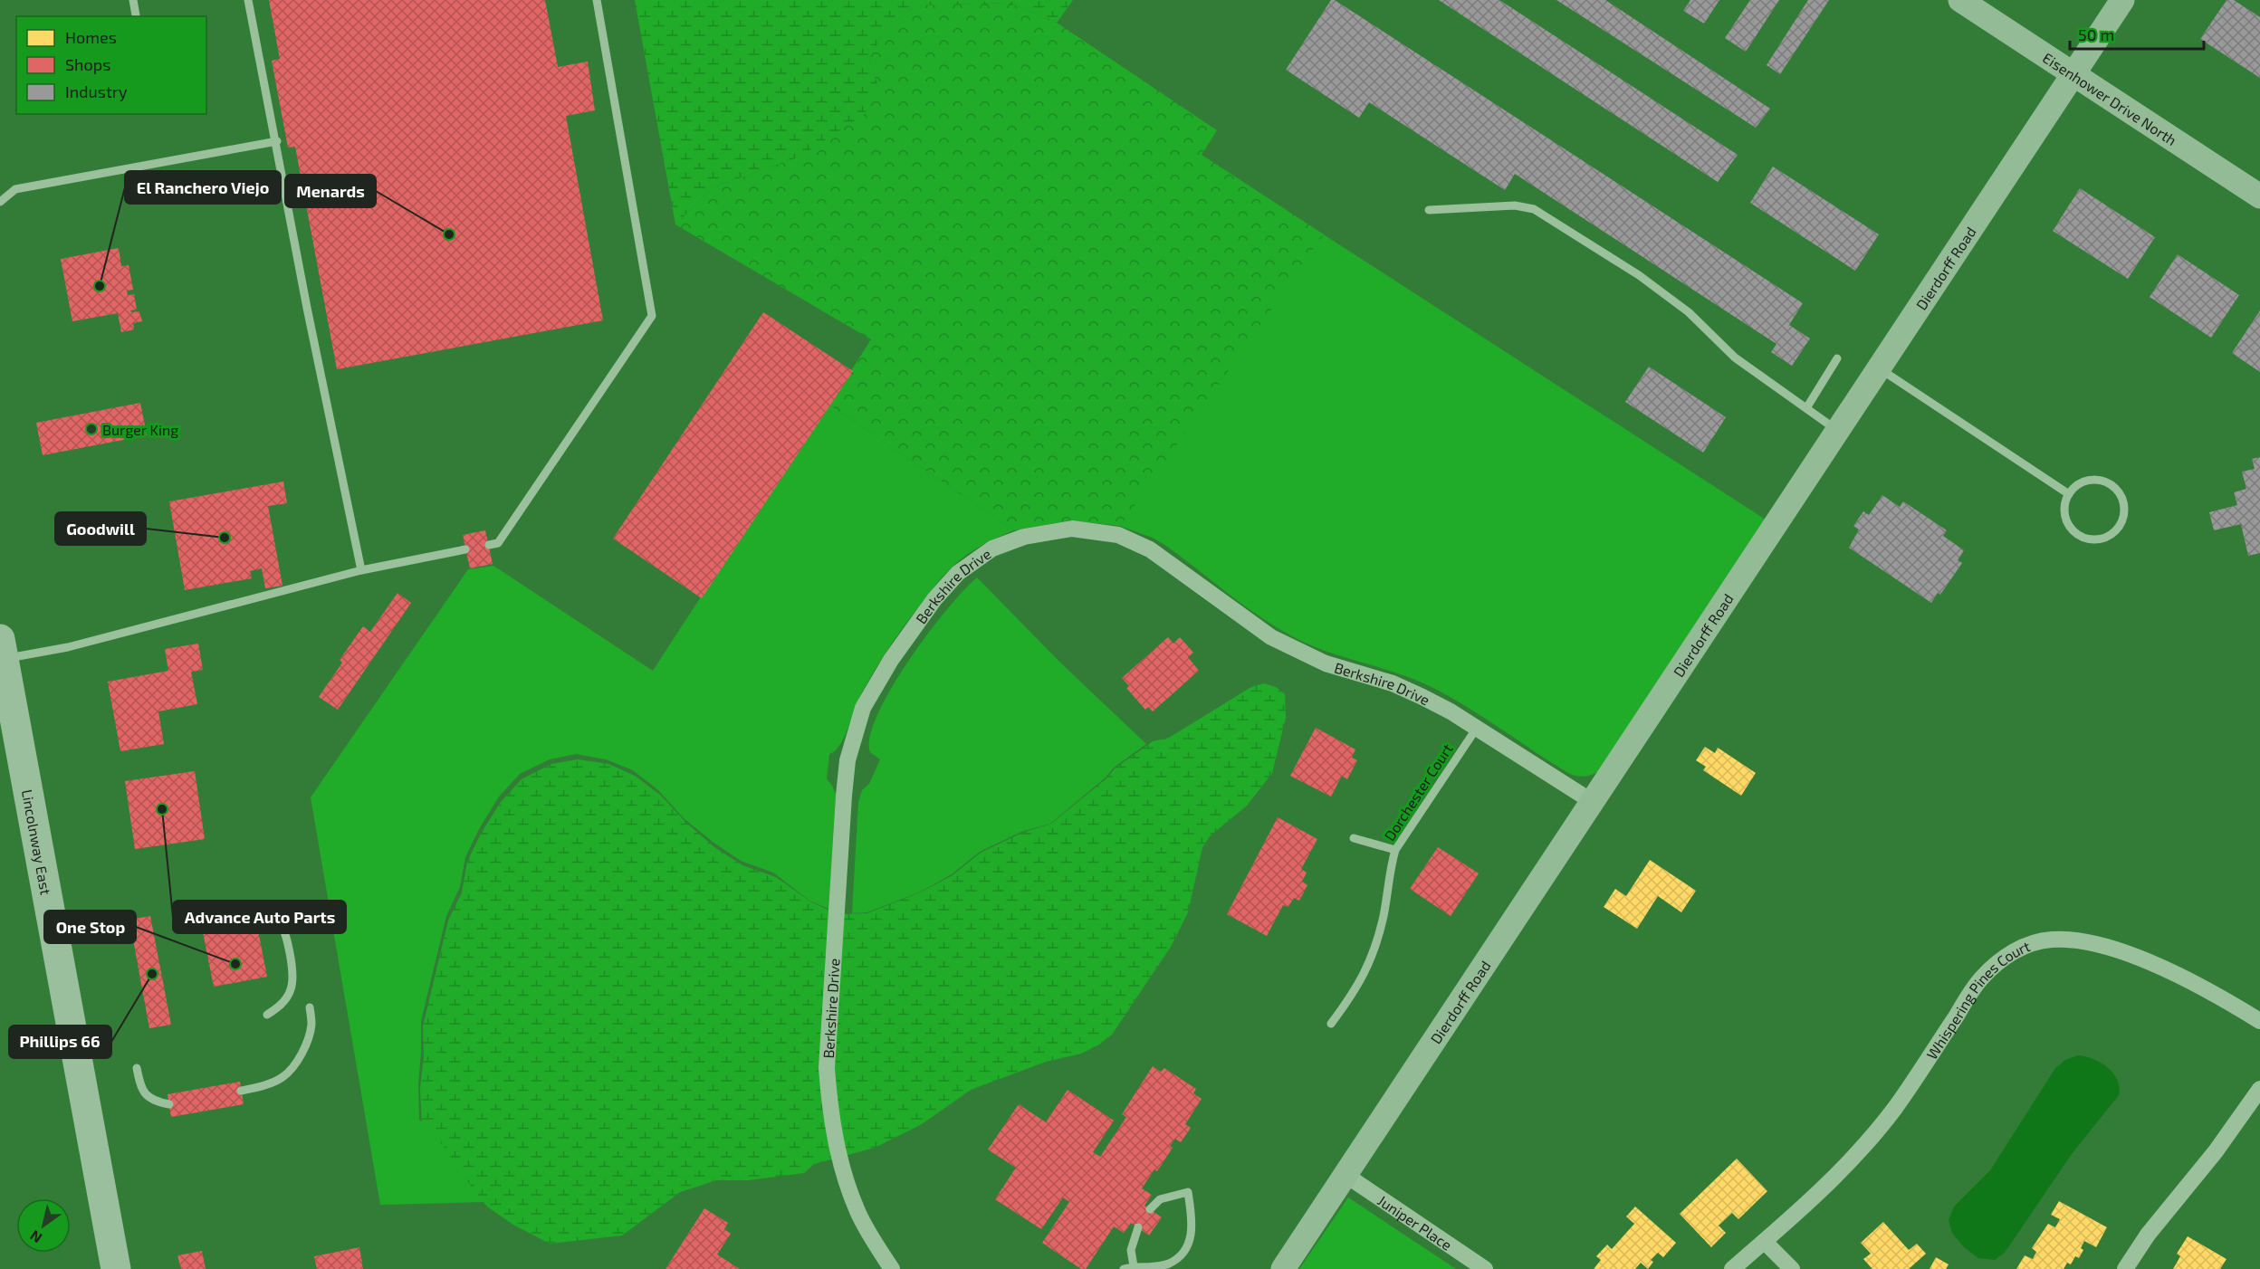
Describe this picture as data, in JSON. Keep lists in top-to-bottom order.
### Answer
{
  "streets": {
    "highway": ["Lincolnway East"],
    "street": [
      "Eisenhower Drive North",
      "Dierdorff Road",
      "Berkshire Drive",
      "Whispering Pines Court",
      "Juniper Place"
    ],
    "lane": ["Dorchester Court"]
  },
  "crossings": [
    ["Eisenhower Drive North", "Dierdorff Road"],
    ["Dierdorff Road", "Berkshire Drive"],
    ["Dierdorff Road", "Juniper Place"],
    ["Berkshire Drive", "Dorchester Court"]
  ],
  "places": [
    "Menards",
    "El Ranchero Viejo",
    "Burger King",
    "Goodwill",
    "Advance Auto Parts",
    "One Stop",
    "Phillips 66"
  ],
  "legend": ["Homes", "Shops", "Industry"],
  "scale_bar": "50 m",
  "north": "bottom left"
}
